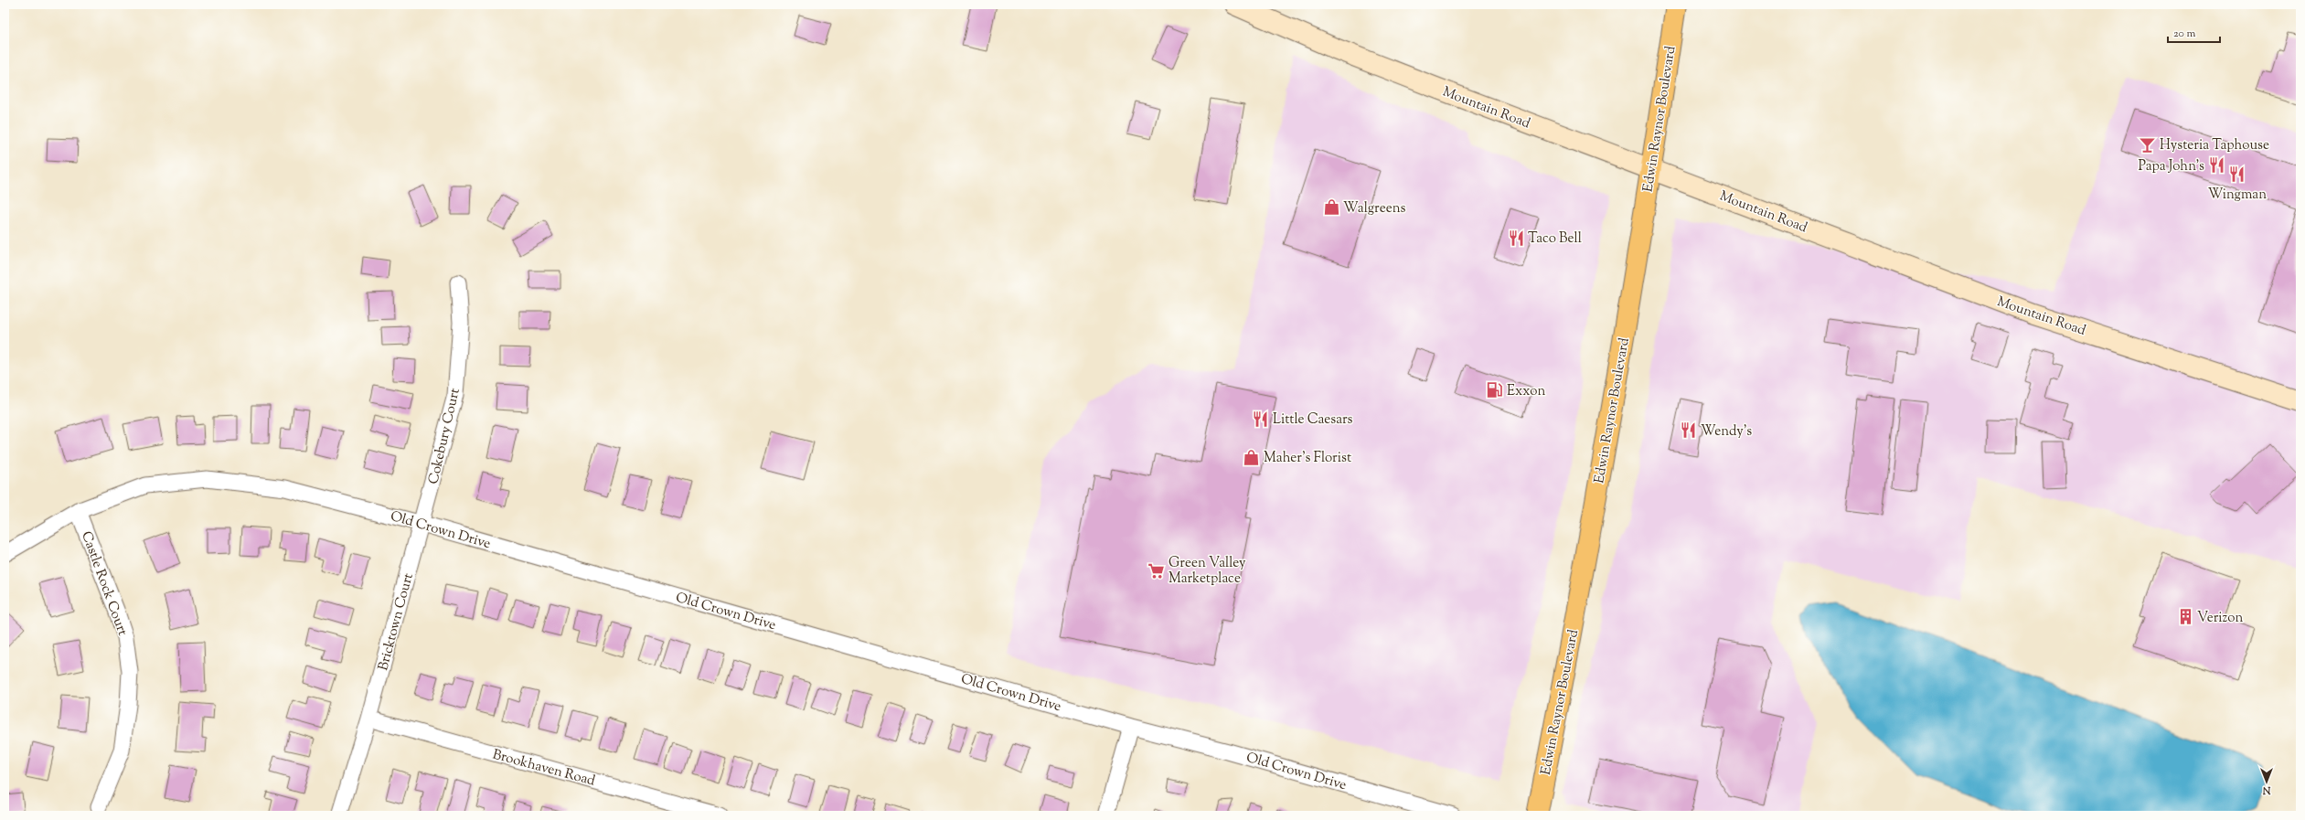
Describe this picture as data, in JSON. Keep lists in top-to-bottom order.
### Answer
{
  "streets": {
    "main road": ["Mountain Road", "Edwin Raynor Boulevard"],
    "street": [
      "Cokebury Court",
      "Old Crown Drive",
      "Castle Rock Court",
      "Bricktown Court",
      "Brookhaven Road"
    ]
  },
  "crossings": [
    ["Mountain Road", "Edwin Raynor Boulevard"],
    ["Cokebury Court", "Old Crown Drive"],
    ["Cokebury Court", "Bricktown Court"],
    ["Old Crown Drive", "Castle Rock Court"],
    ["Old Crown Drive", "Bricktown Court"],
    ["Bricktown Court", "Brookhaven Road"]
  ],
  "places": {
    "bar": ["Hysteria Taphouse"],
    "restaurant": [
      "Papa John's",
      "Wingman",
      "Taco Bell",
      "Little Caesars",
      "Wendy's"
    ],
    "shop": ["Walgreens", "Maher's Florist"],
    "fuel station": ["Exxon"],
    "supermarket": ["Green Valley Marketplace"],
    "building": ["Verizon"]
  },
  "scale_bar": "20 m",
  "north": "bottom"
}
